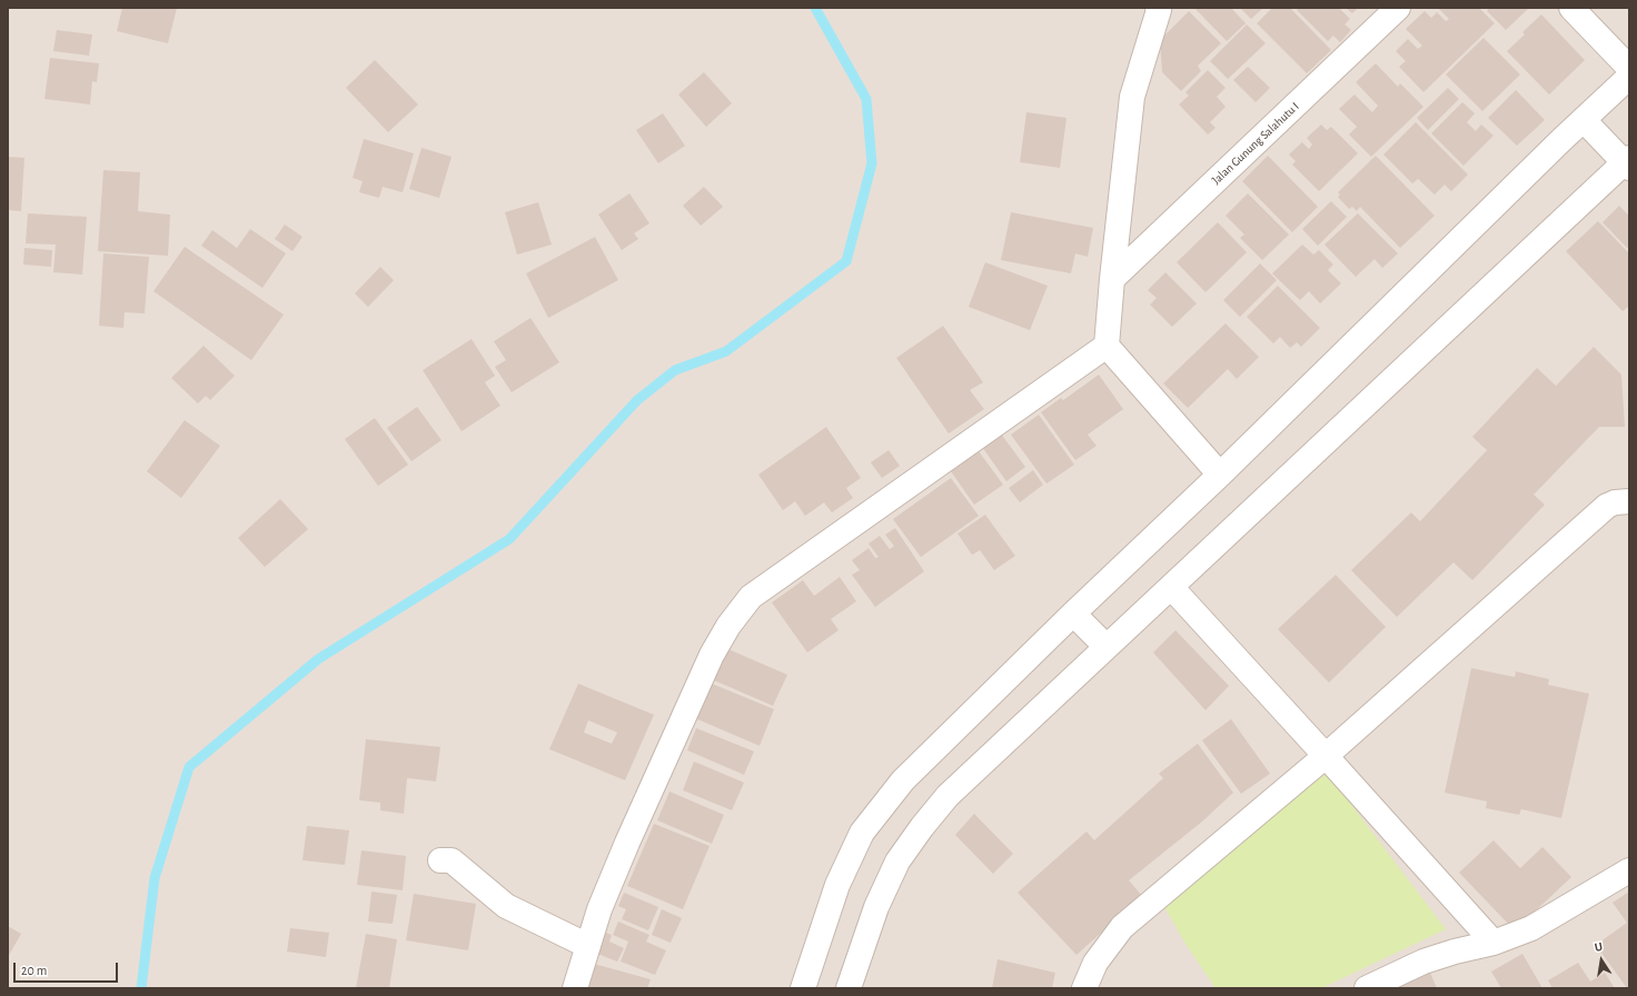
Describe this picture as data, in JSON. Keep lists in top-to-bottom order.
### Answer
{
  "streets": {
    "street": ["Jalan Gunung Salahutu I"]
  },
  "scale_bar": "20 m",
  "north": "top"
}
